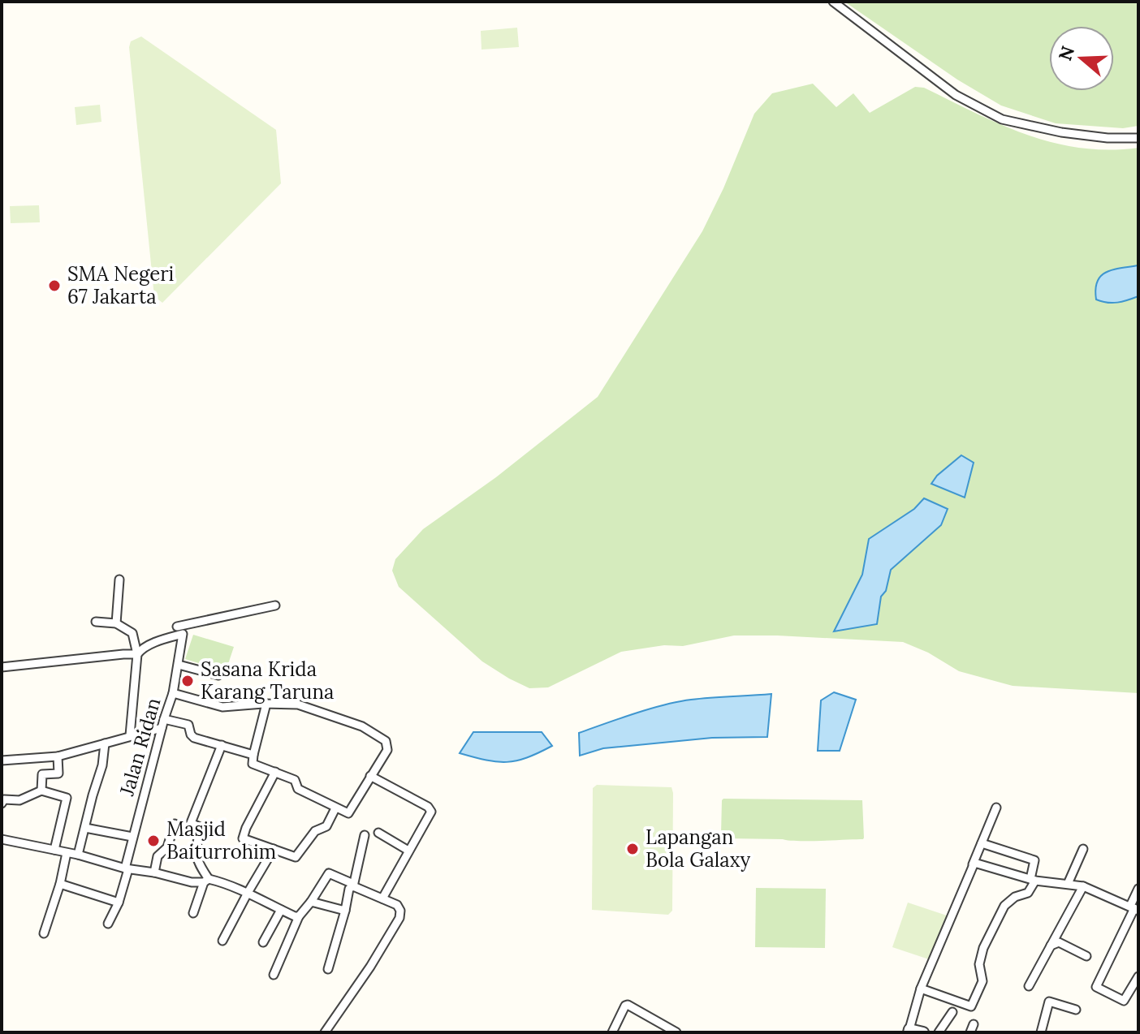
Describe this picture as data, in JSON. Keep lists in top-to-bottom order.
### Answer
{
  "streets": {
    "street": ["Jalan Ridan"]
  },
  "places": [
    "SMA Negeri 67 Jakarta",
    "Sasana Krida Karang Taruna",
    "Masjid Baiturrohim",
    "Lapangan Bola Galaxy"
  ],
  "north": "left"
}
